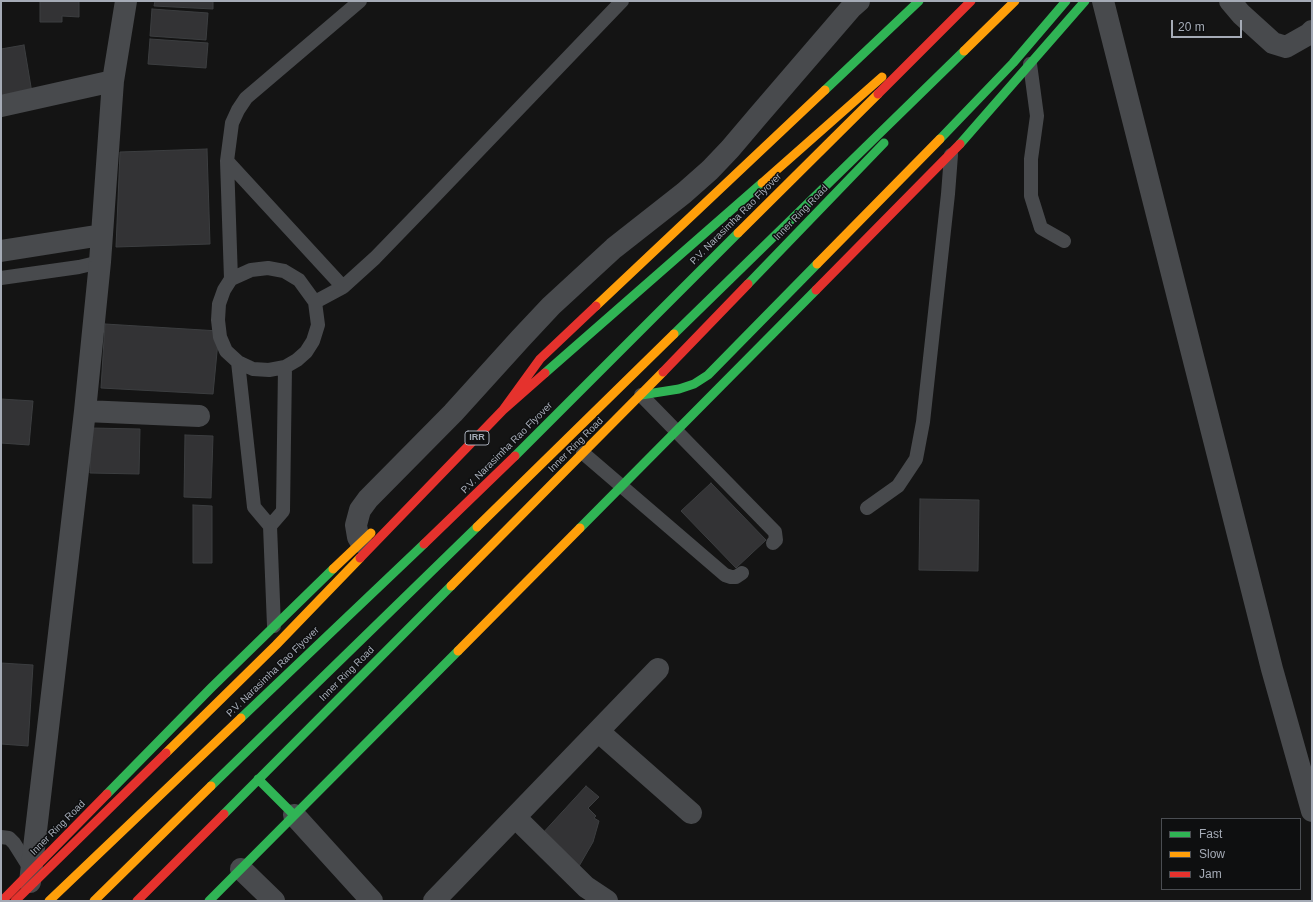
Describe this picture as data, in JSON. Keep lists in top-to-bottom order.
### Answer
{
  "streets": {
    "main road": ["Inner Ring Road", "P.V. Narasimha Rao Flyover", "IRR"]
  },
  "legend": ["Fast", "Slow", "Jam"],
  "scale_bar": "20 m"
}
